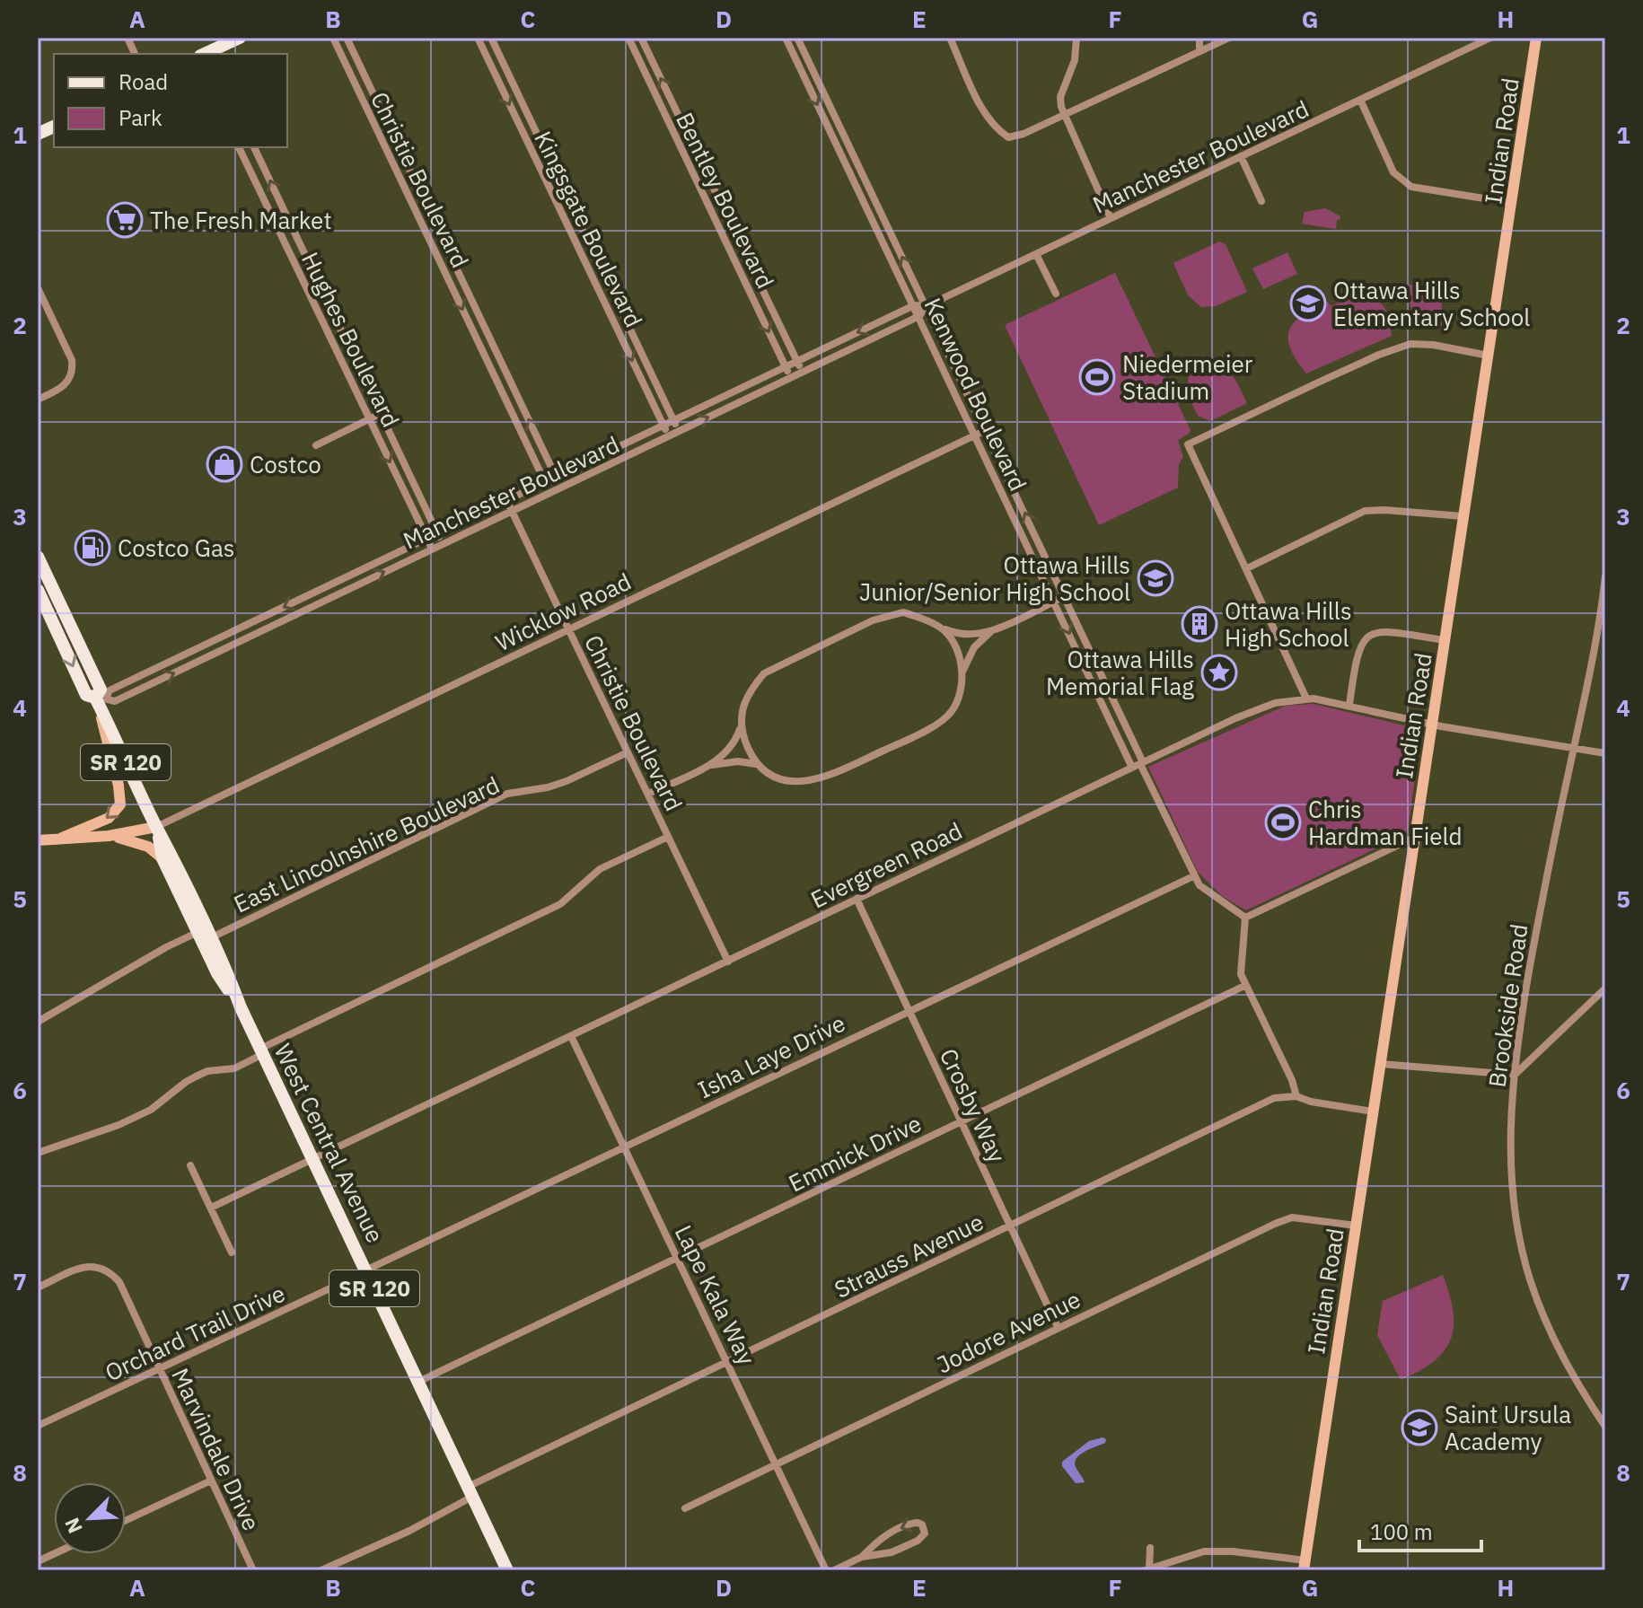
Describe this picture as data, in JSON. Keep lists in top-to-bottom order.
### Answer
{
  "streets": {
    "main road": ["SR 120", "West Central Avenue"],
    "street": [
      "Indian Road",
      "Manchester Boulevard",
      "Christie Boulevard",
      "Bentley Boulevard",
      "Kingsgate Boulevard",
      "Hughes Boulevard",
      "Kenwood Boulevard",
      "Wicklow Road",
      "East Lincolnshire Boulevard",
      "Evergreen Road",
      "Brookside Road",
      "Isha Laye Drive",
      "Crosby Way",
      "Emmick Drive",
      "Strauss Avenue",
      "Lape Kala Way",
      "Jodore Avenue",
      "Orchard Trail Drive",
      "Marvindale Drive"
    ]
  },
  "crossings": [
    ["Indian Road", "Evergreen Road"],
    ["Indian Road", "Strauss Avenue"],
    ["Indian Road", "Jodore Avenue"],
    ["Manchester Boulevard", "Christie Boulevard"],
    ["Manchester Boulevard", "Bentley Boulevard"],
    ["Manchester Boulevard", "Kingsgate Boulevard"],
    ["Manchester Boulevard", "Hughes Boulevard"],
    ["Manchester Boulevard", "Kenwood Boulevard"],
    ["Manchester Boulevard", "West Central Avenue"],
    ["Christie Boulevard", "Wicklow Road"],
    ["Christie Boulevard", "East Lincolnshire Boulevard"],
    ["Christie Boulevard", "Evergreen Road"],
    ["Kenwood Boulevard", "Wicklow Road"],
    ["Kenwood Boulevard", "Evergreen Road"],
    ["Wicklow Road", "West Central Avenue"],
    ["East Lincolnshire Boulevard", "West Central Avenue"],
    ["Evergreen Road", "Brookside Road"],
    ["Evergreen Road", "Crosby Way"],
    ["Evergreen Road", "West Central Avenue"],
    ["Evergreen Road", "Lape Kala Way"],
    ["Isha Laye Drive", "Crosby Way"],
    ["Isha Laye Drive", "West Central Avenue"],
    ["Isha Laye Drive", "Lape Kala Way"],
    ["Isha Laye Drive", "Orchard Trail Drive"],
    ["Crosby Way", "Emmick Drive"],
    ["Crosby Way", "Strauss Avenue"],
    ["Crosby Way", "Jodore Avenue"],
    ["West Central Avenue", "Emmick Drive"],
    ["West Central Avenue", "Strauss Avenue"],
    ["West Central Avenue", "Orchard Trail Drive"],
    ["Emmick Drive", "Lape Kala Way"],
    ["Strauss Avenue", "Lape Kala Way"],
    ["Lape Kala Way", "Jodore Avenue"],
    ["Orchard Trail Drive", "Marvindale Drive"]
  ],
  "places": {
    "supermarket": ["The Fresh Market"],
    "school or university": ["Ottawa Hills Elementary School", "Ottawa Hills Junior/Senior High School", "Saint Ursula Academy"],
    "sports": ["Niedermeier Stadium", "Chris Hardman Field"],
    "shop": ["Costco"],
    "fuel station": ["Costco Gas"],
    "building": ["Ottawa Hills High School"],
    "place": ["Ottawa Hills Memorial Flag"]
  },
  "legend": ["Road", "Park"],
  "scale_bar": "100 m",
  "north": "bottom left",
  "grid": {
    "columns": [
      "A",
      "B",
      "C",
      "D",
      "E",
      "F",
      "G",
      "H"
    ],
    "rows": [
      "1",
      "2",
      "3",
      "4",
      "5",
      "6",
      "7",
      "8"
    ]
  }
}
